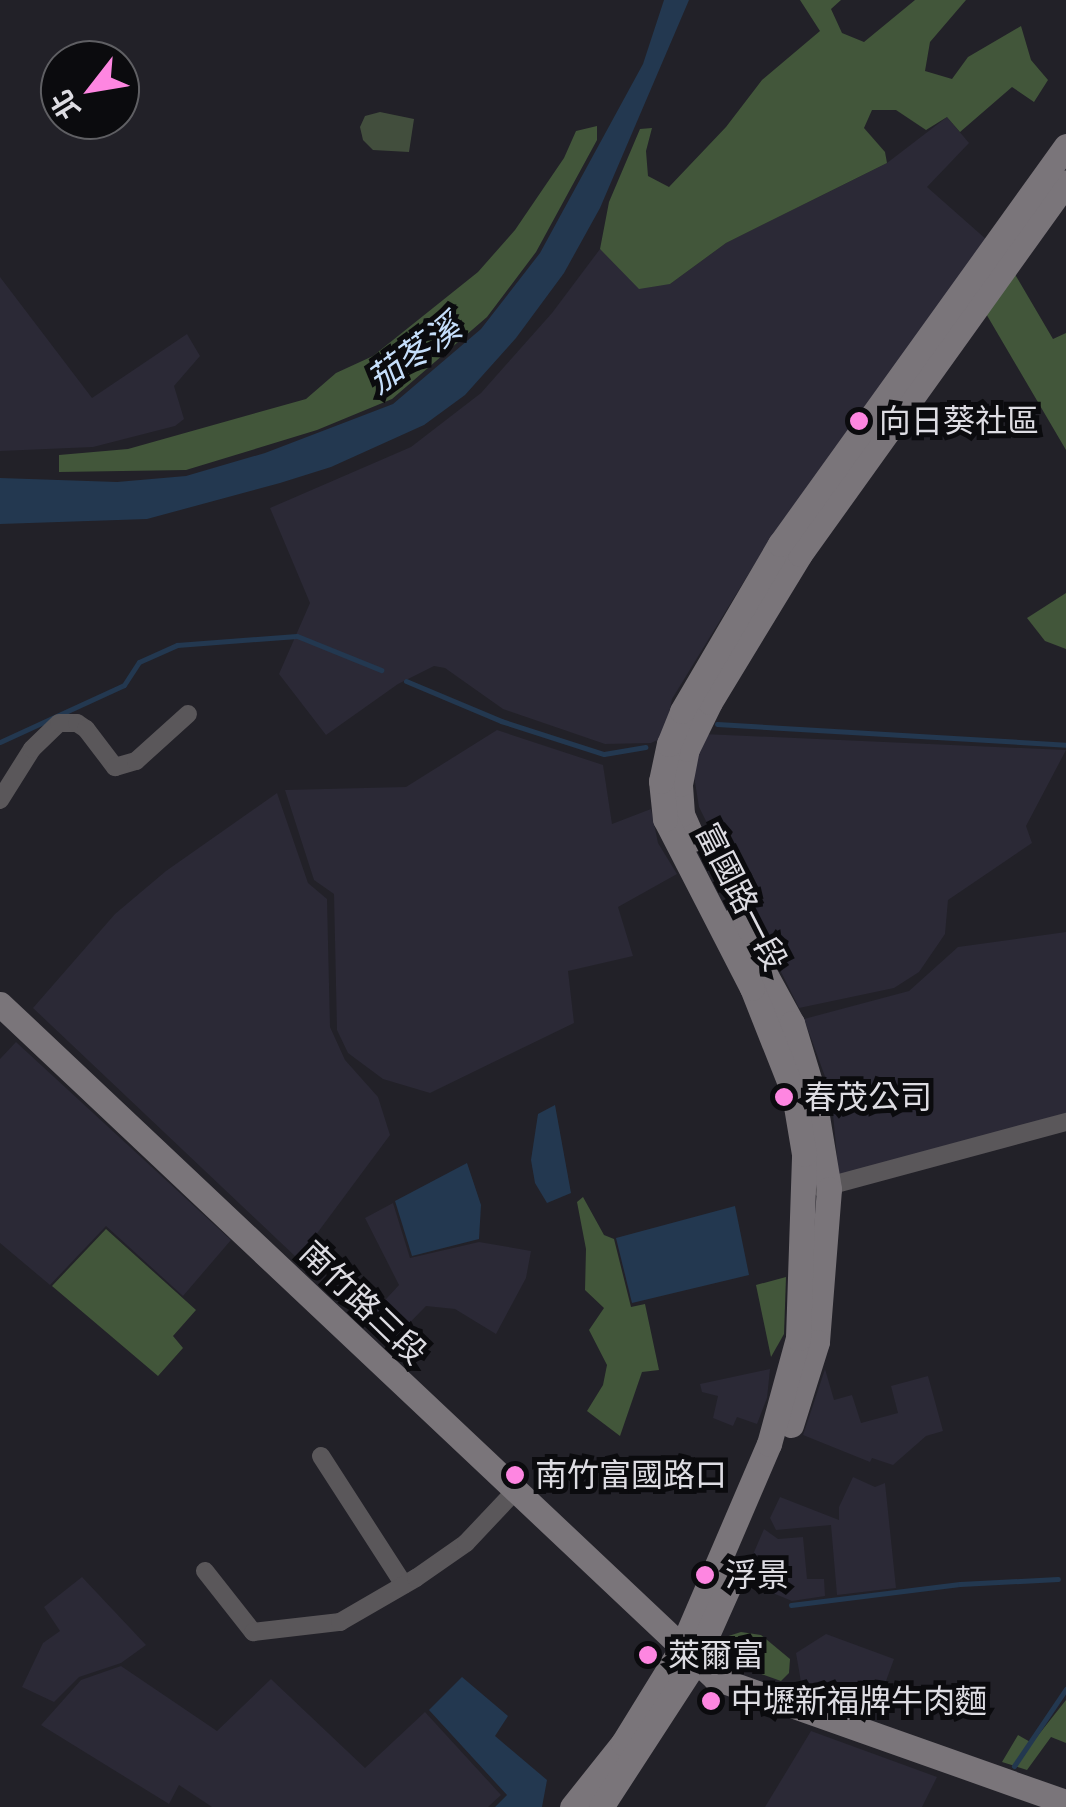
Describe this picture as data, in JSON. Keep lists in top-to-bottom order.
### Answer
{
  "streets": {
    "street": ["富國路一段", "南竹路三段"]
  },
  "crossings": [
    ["富國路一段", "南竹路三段"]
  ],
  "water": ["茄苳溪"],
  "places": [
    "向日葵社區",
    "春茂公司",
    "南竹富國路口",
    "浮景",
    "萊爾富",
    "中壢新福牌牛肉麵"
  ],
  "north": "bottom left"
}
